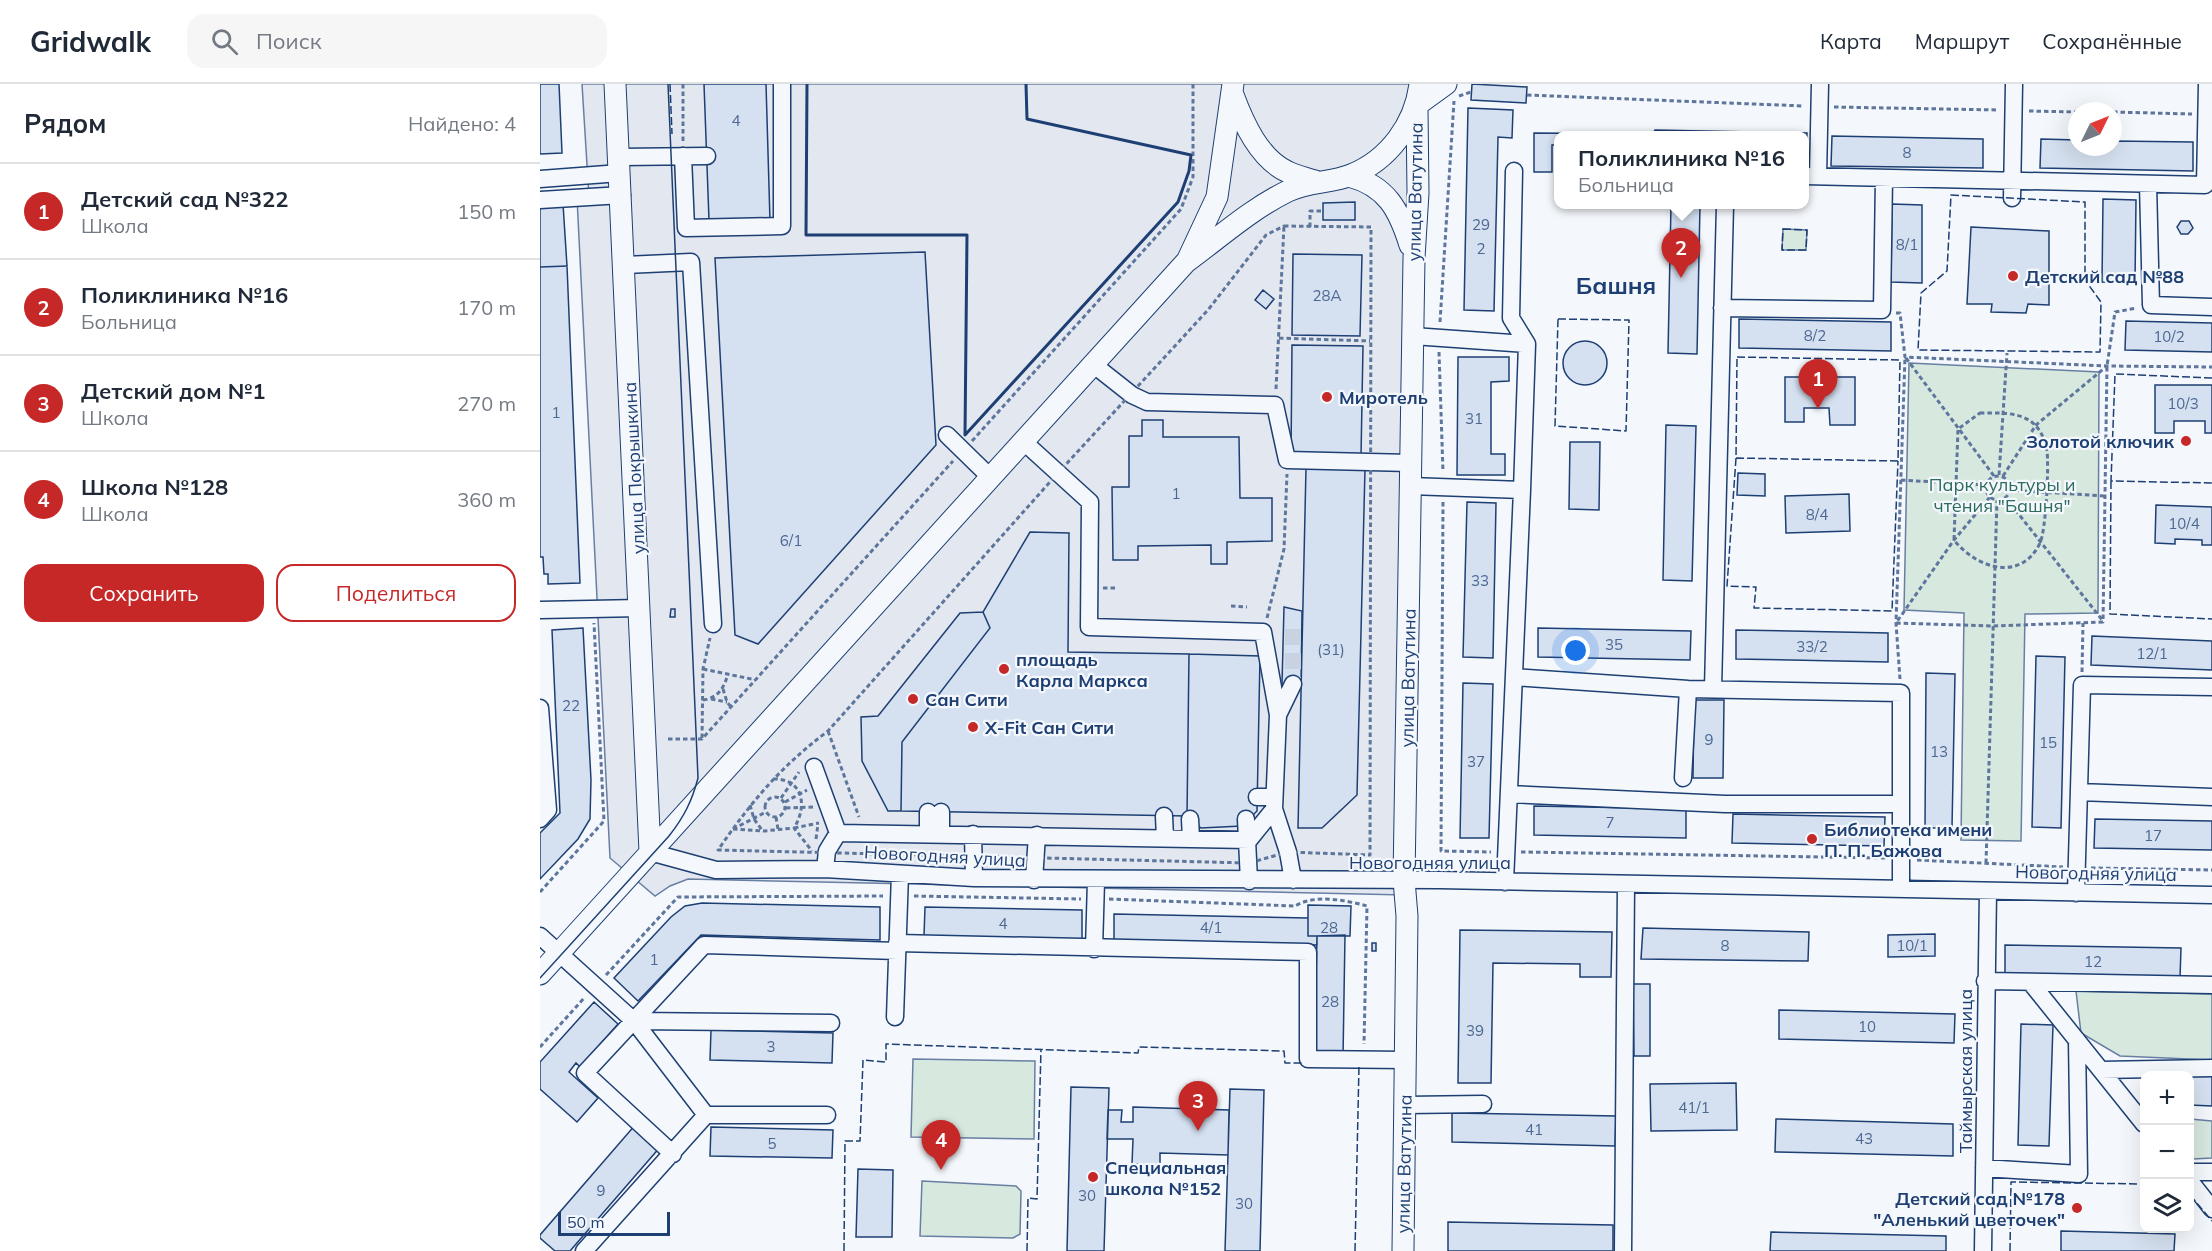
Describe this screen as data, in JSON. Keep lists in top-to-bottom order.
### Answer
{
  "streets": {
    "main road": ["улица Ватутина", "улица Покрышкина"],
    "street": ["Новогодняя улица", "Таймырская улица"]
  },
  "crossings": [
    ["улица Ватутина", "Новогодняя улица"],
    ["улица Покрышкина", "Новогодняя улица"],
    ["Новогодняя улица", "Таймырская улица"]
  ],
  "districts": ["Башня"],
  "parks": ["Парк культуры и чтения \"Башня\""],
  "places": [
    "Детский сад №88",
    "Миротель",
    "Золотой ключик",
    "площадь Карла Маркса",
    "Сан Сити",
    "X-Fit Сан Сити",
    "Библиотека имени П. П. Бажова",
    "Специальная школа №152",
    "Детский сад №178 \"Аленький цветочек\""
  ],
  "house_numbers": [
    "4",
    "8",
    "29",
    "8/1",
    "2",
    "28А",
    "8/2",
    "10/2",
    "10/3",
    "1",
    "31",
    "1",
    "8/4",
    "10/4",
    "6/1",
    "33",
    "35",
    "33/2",
    "(31)",
    "12/1",
    "22",
    "9",
    "15",
    "13",
    "37",
    "7",
    "17",
    "4",
    "4/1",
    "28",
    "8",
    "10/1",
    "1",
    "12",
    "28",
    "10",
    "39",
    "3",
    "41/1",
    "41",
    "43",
    "5",
    "9",
    "30",
    "30"
  ],
  "scale_bar": "50 m",
  "north": "top right",
  "page": {
    "header": "Gridwalk",
    "search": "Поиск",
    "nav": ["Карта", "Маршрут", "Сохранённые"],
    "heading": ["Рядом", "Найдено: 4"],
    "popup": ["Поликлиника №16", "Больница"],
    "list": [
      {
        "mark": "1",
        "name": "Детский сад №322",
        "note": "Школа",
        "value": "150 m"
      },
      {
        "mark": "2",
        "name": "Поликлиника №16",
        "note": "Больница",
        "value": "170 m"
      },
      {
        "mark": "3",
        "name": "Детский дом №1",
        "note": "Школа",
        "value": "270 m"
      },
      {
        "mark": "4",
        "name": "Школа №128",
        "note": "Школа",
        "value": "360 m"
      }
    ],
    "pins": [
      "2",
      "1",
      "3",
      "4"
    ],
    "buttons": ["Сохранить", "Поделиться"],
    "map_buttons": ["+", "−"],
    "scale": "50 m"
  }
}
